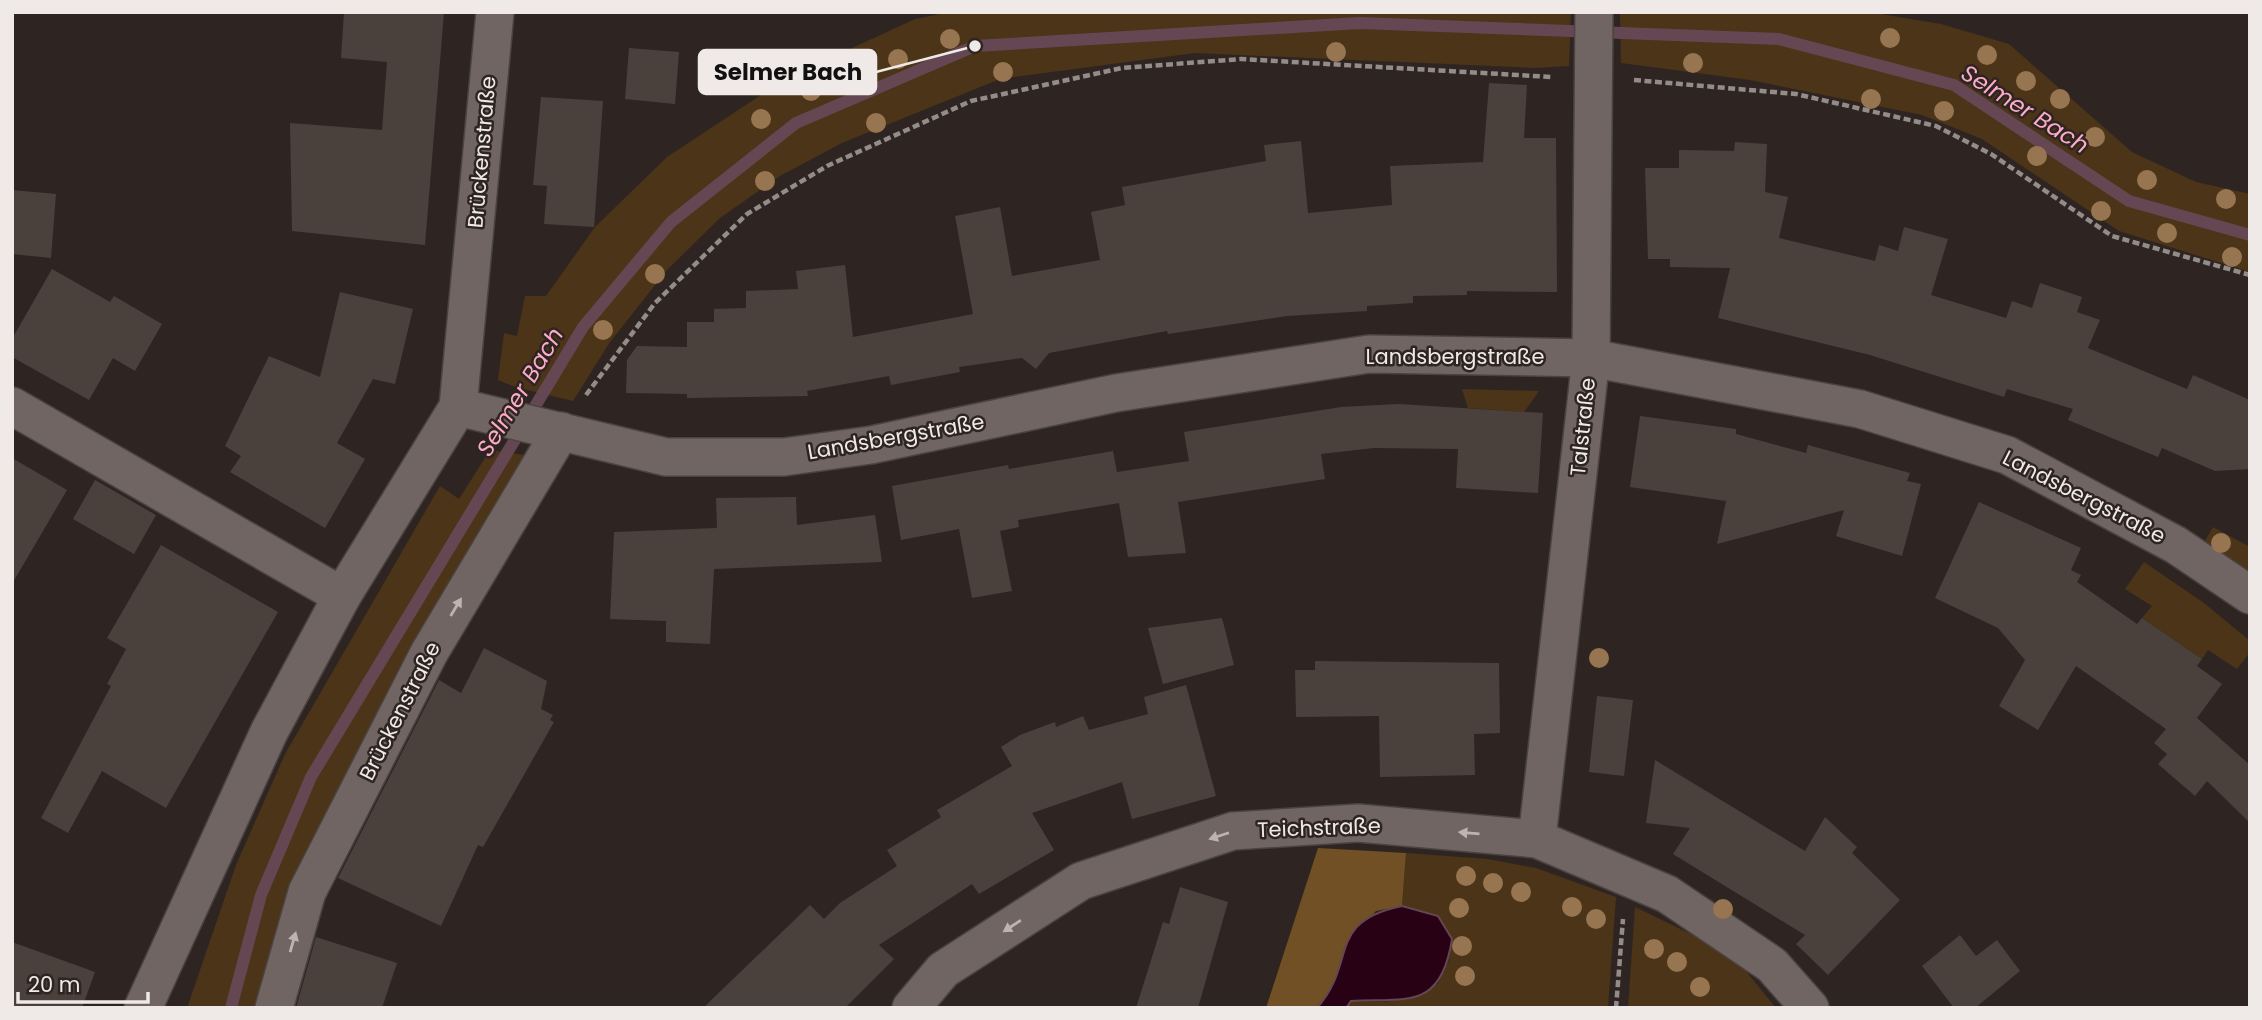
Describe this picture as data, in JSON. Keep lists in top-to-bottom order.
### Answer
{
  "streets": {
    "street": [
      "Brückenstraße",
      "Landsbergstraße",
      "Talstraße",
      "Teichstraße"
    ]
  },
  "crossings": [
    ["Brückenstraße", "Landsbergstraße"],
    ["Landsbergstraße", "Talstraße"],
    ["Talstraße", "Teichstraße"]
  ],
  "one_way": ["Teichstraße"],
  "water": ["Selmer Bach"],
  "places": ["Selmer Bach"],
  "scale_bar": "20 m"
}
